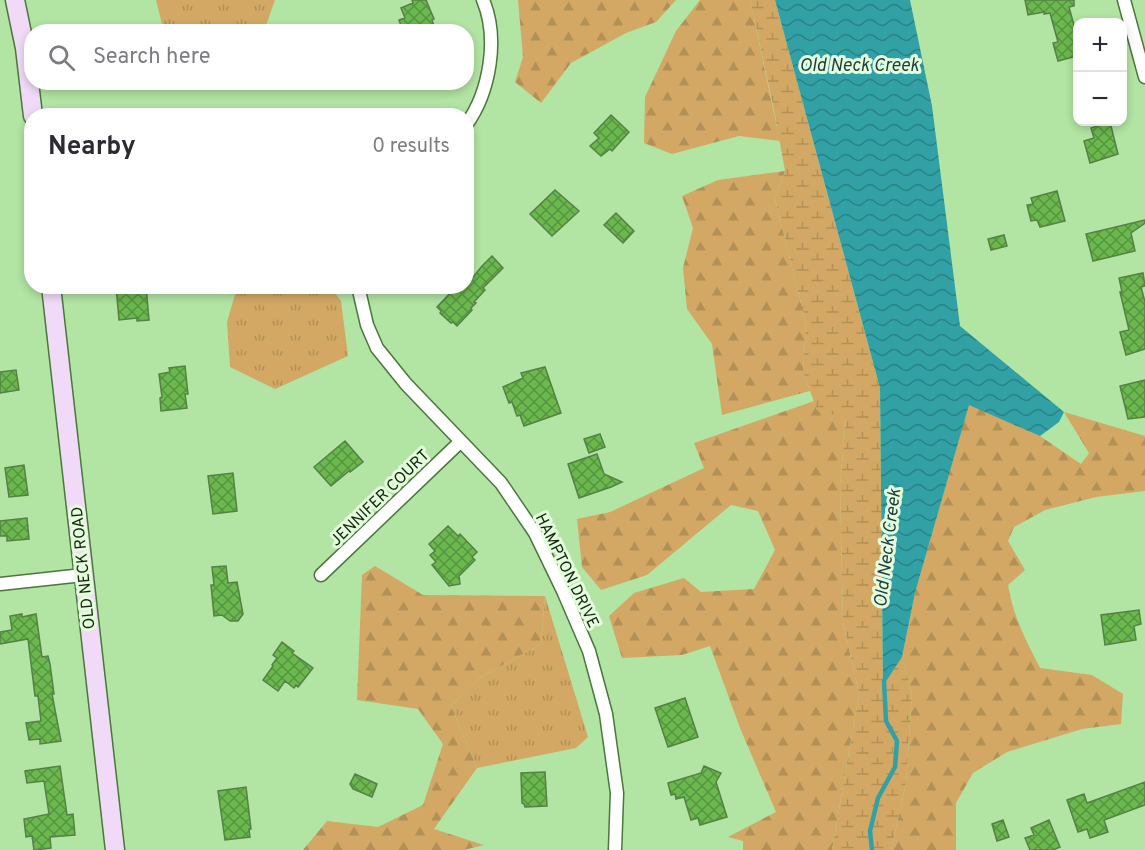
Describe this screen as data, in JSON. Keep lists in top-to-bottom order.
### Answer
{
  "streets": {
    "street": ["JENNIFER COURT", "OLD NECK ROAD", "HAMPTON DRIVE"]
  },
  "crossings": [
    ["JENNIFER COURT", "HAMPTON DRIVE"]
  ],
  "water": ["Old Neck Creek"],
  "page": {
    "map_buttons": ["+", "−"],
    "search": "Search here",
    "heading": ["Nearby", "0 results"]
  }
}
